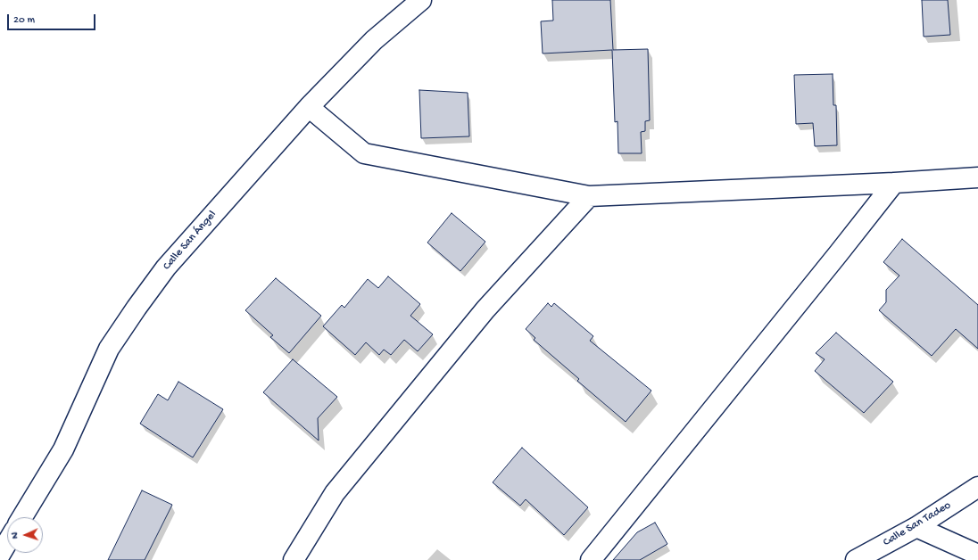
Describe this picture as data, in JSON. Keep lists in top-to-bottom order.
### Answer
{
  "streets": {
    "street": ["Calle San Ángel", "Calle San Tadeo"]
  },
  "scale_bar": "20 m",
  "north": "left"
}
